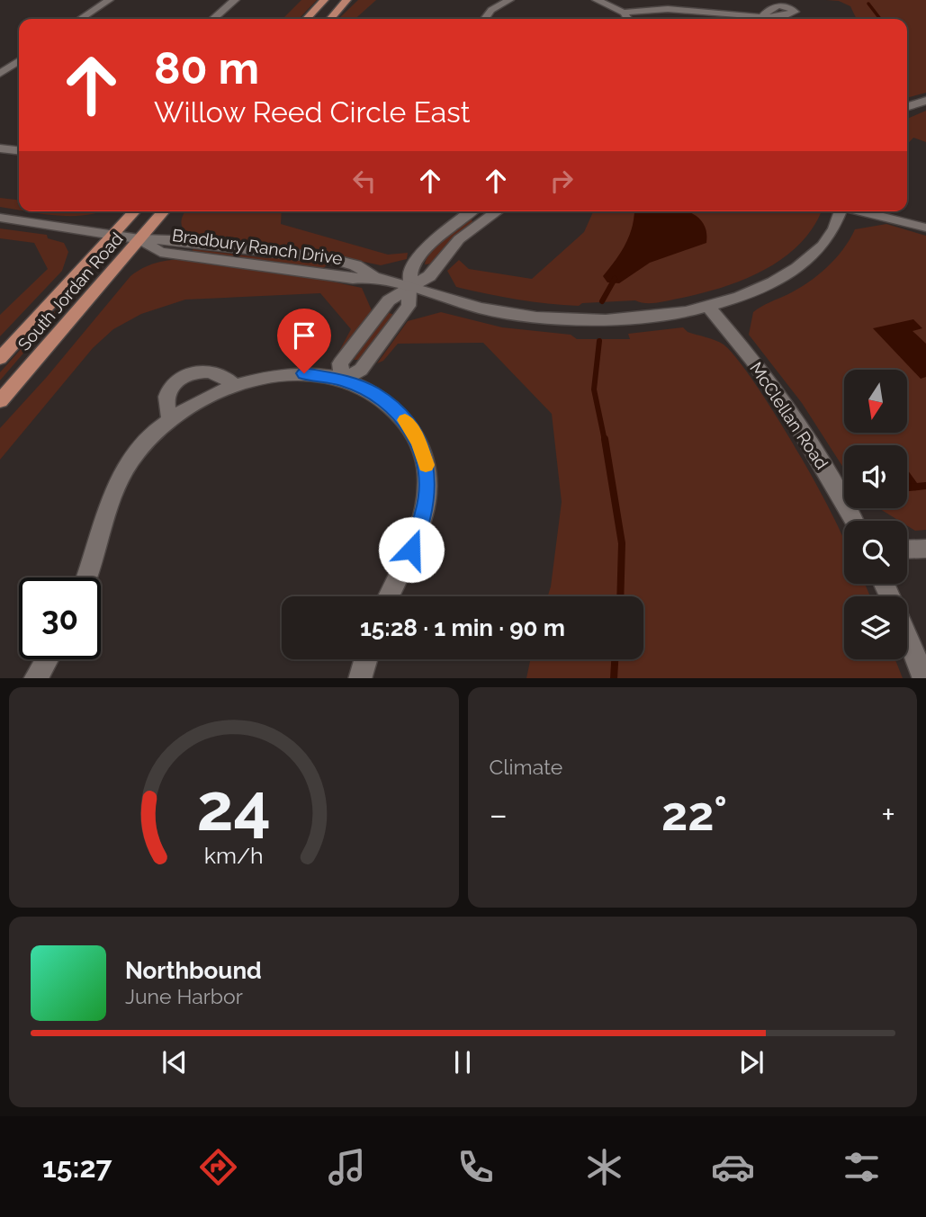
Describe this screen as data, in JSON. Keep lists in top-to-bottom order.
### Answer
{
  "streets": {
    "main road": ["South Jordan Road"],
    "street": ["Bradbury Ranch Drive", "McClellan Road"]
  },
  "crossings": [
    ["Bradbury Ranch Drive", "South Jordan Road"],
    ["Bradbury Ranch Drive", "McClellan Road"]
  ],
  "north": "bottom",
  "page": {
    "turn": ["80 m", "Willow Reed Circle East"],
    "limit": "30",
    "trip": "15:28 · 1 min · 90 m",
    "tile": "Climate",
    "heat": ["−", "22°", "+"],
    "song": ["Northbound", "June Harbor"],
    "tabs": "15:27",
    "gauge": ["24", "km/h"]
  }
}
